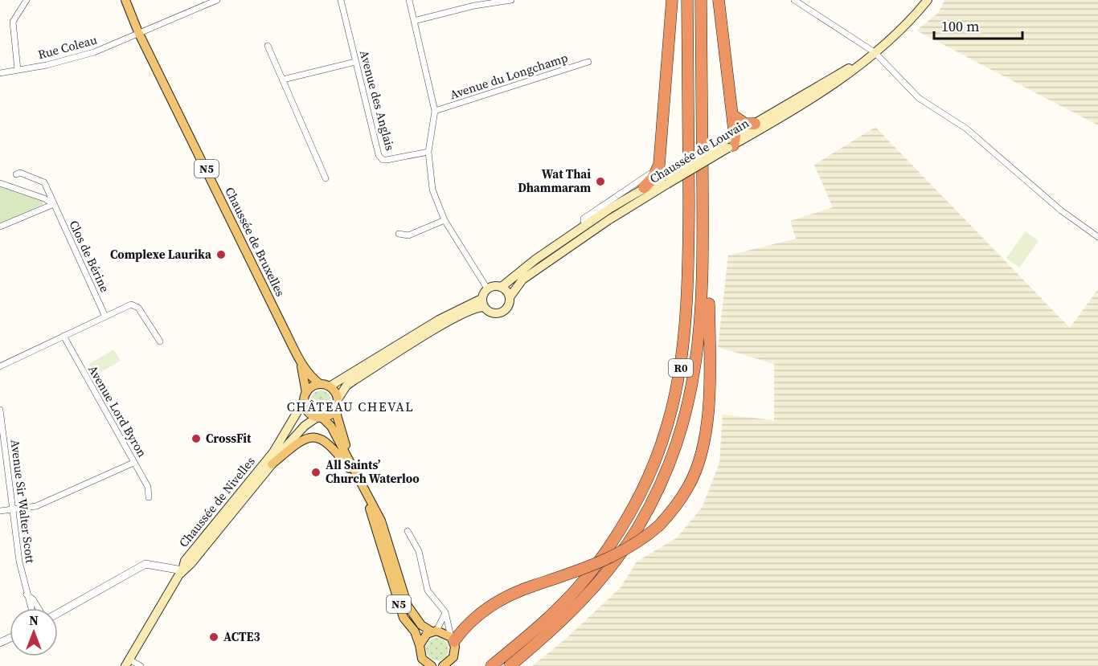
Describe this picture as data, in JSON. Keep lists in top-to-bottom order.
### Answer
{
  "streets": {
    "highway": ["R0"],
    "main road": [
      "Chaussée de Louvain",
      "N5",
      "Chaussée de Bruxelles",
      "Chaussée de Nivelles"
    ],
    "street": [
      "Rue Coleau",
      "Avenue du Longchamp",
      "Avenue des Anglais",
      "Clos de Bérine",
      "Avenue Lord Byron",
      "Avenue Sir Walter Scott"
    ]
  },
  "crossings": [
    ["Rue Coleau", "Chaussée de Bruxelles"],
    ["N5", "Chaussée de Bruxelles"],
    ["N5", "Chaussée de Nivelles"]
  ],
  "districts": ["CHÂTEAU CHEVAL"],
  "places": [
    "Wat Thai Dhammaram",
    "Complexe Laurika",
    "CrossFit",
    "All Saints’ Church Waterloo",
    "ACTE3"
  ],
  "scale_bar": "100 m",
  "north": "top"
}
